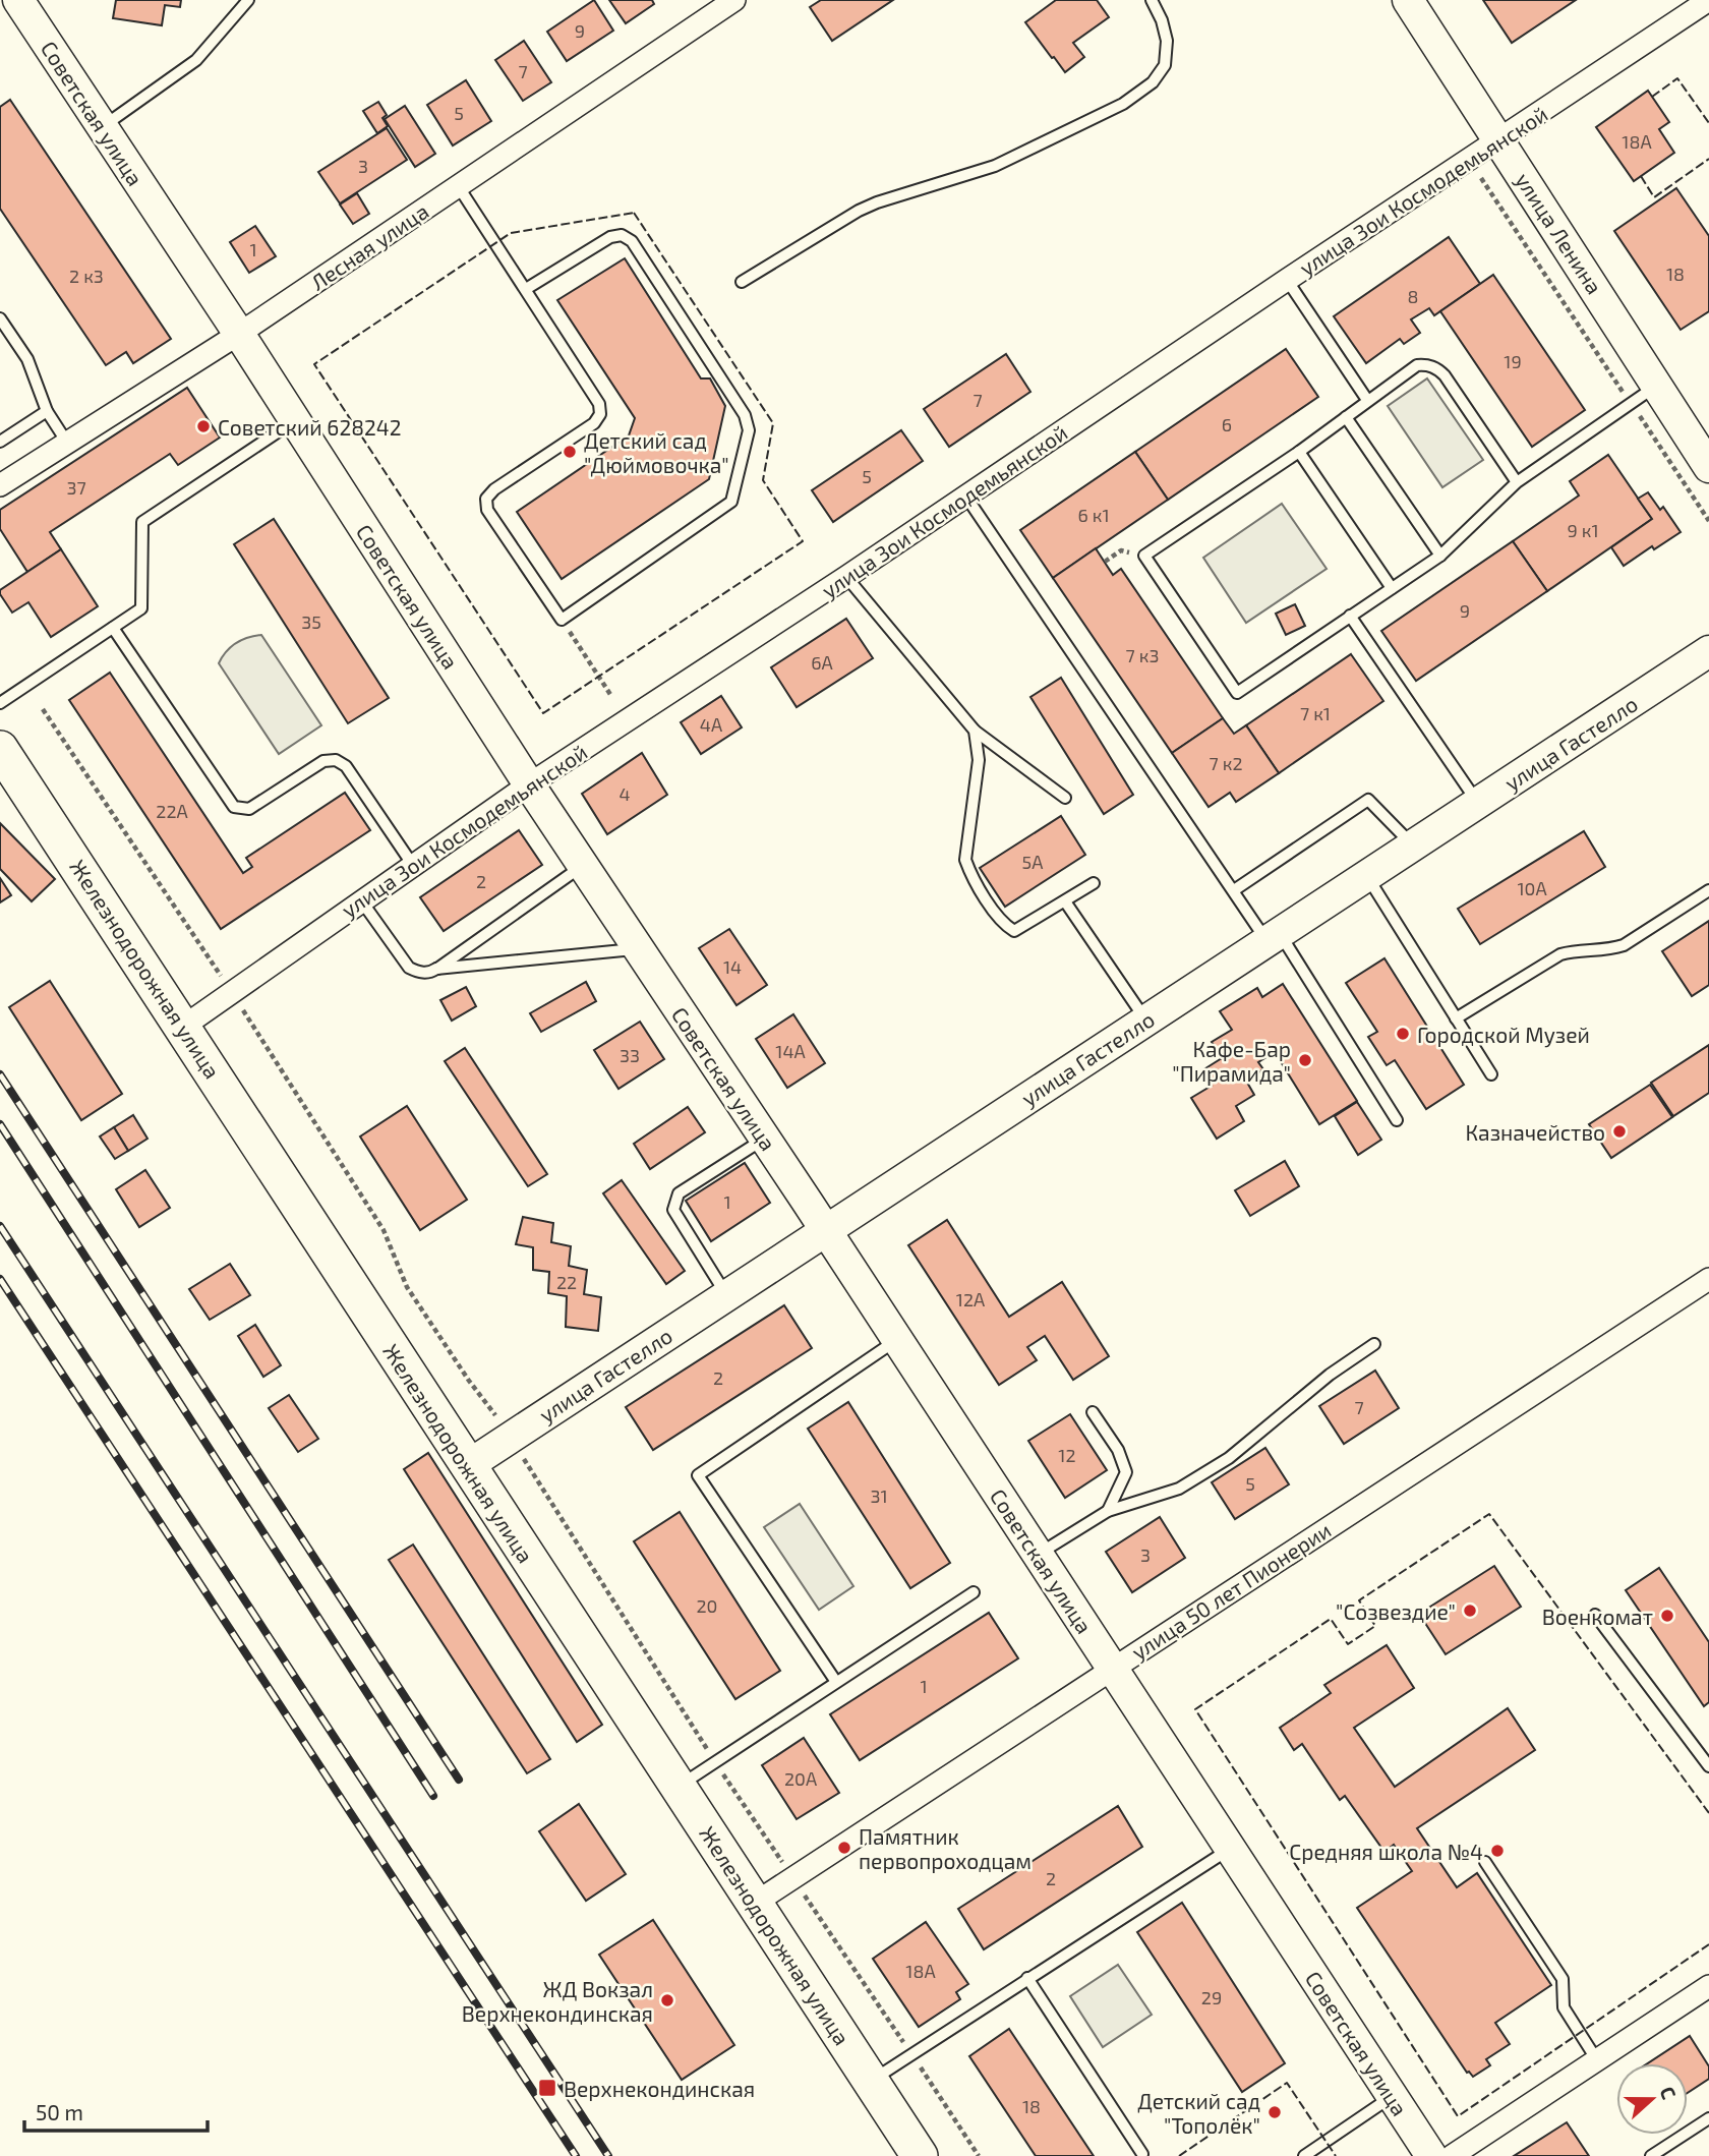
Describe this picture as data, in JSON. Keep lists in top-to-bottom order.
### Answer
{
  "streets": {
    "main road": ["Железнодорожная улица"],
    "street": [
      "Советская улица",
      "улица Зои Космодемьянской",
      "улица Ленина",
      "Лесная улица",
      "улица Гастелло",
      "улица 50 лет Пионерии"
    ]
  },
  "crossings": [
    ["Советская улица", "улица Зои Космодемьянской"],
    ["Советская улица", "Лесная улица"],
    ["Советская улица", "улица Гастелло"],
    ["Советская улица", "улица 50 лет Пионерии"],
    ["улица Зои Космодемьянской", "улица Ленина"],
    ["улица Зои Космодемьянской", "Железнодорожная улица"],
    ["улица Гастелло", "Железнодорожная улица"],
    ["Железнодорожная улица", "улица 50 лет Пионерии"]
  ],
  "places": {
    "other": [
      "Советский 628242",
      "Детский сад \"Дюймовочка\"",
      "Городской Музей",
      "Кафе-Бар \"Пирамида\"",
      "Казначейство",
      "\"Созвездие\"",
      "Военкомат",
      "Памятник первопроходцам",
      "Средняя школа №4",
      "ЖД Вокзал Верхнекондинская",
      "Детский сад \"Тополёк\""
    ],
    "transit": ["Верхнекондинская"]
  },
  "house_numbers": [
    "9",
    "7",
    "5",
    "18А",
    "3",
    "1",
    "18",
    "2 к3",
    "8",
    "19",
    "7",
    "6",
    "5",
    "37",
    "6 к1",
    "9 к1",
    "9",
    "35",
    "7 к3",
    "6А",
    "7 к1",
    "4А",
    "7 к2",
    "4",
    "22А",
    "5А",
    "2",
    "10А",
    "14",
    "14А",
    "33",
    "1",
    "22",
    "12А",
    "2",
    "7",
    "12",
    "5",
    "31",
    "3",
    "20",
    "1",
    "20А",
    "2",
    "18А",
    "29",
    "18"
  ],
  "scale_bar": "50 m",
  "north": "right"
}
